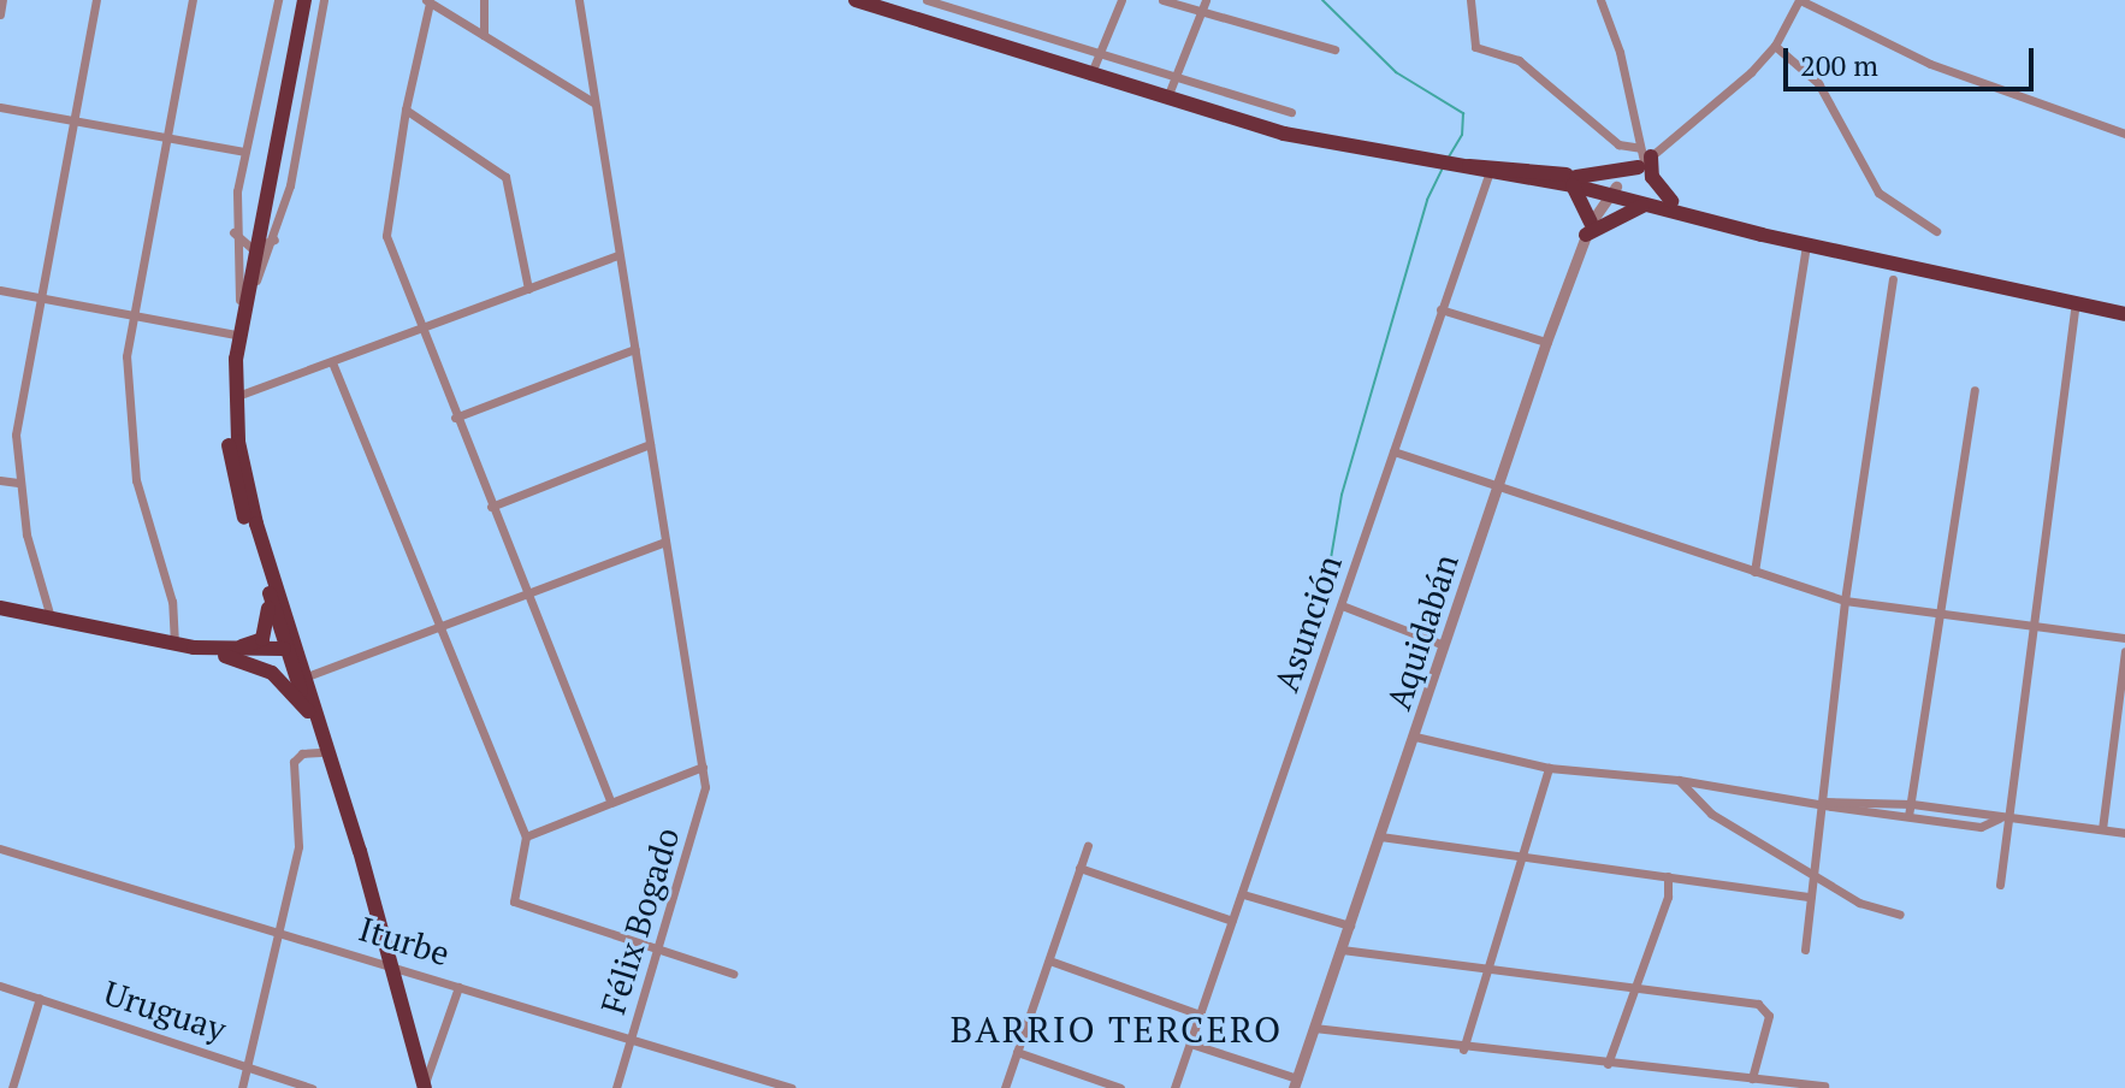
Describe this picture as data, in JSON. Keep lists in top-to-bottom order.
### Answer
{
  "streets": {
    "street": [
      "Asunción",
      "Aquidabán",
      "Félix Bogado",
      "Iturbe",
      "Uruguay"
    ]
  },
  "crossings": [
    ["Félix Bogado", "Iturbe"]
  ],
  "districts": ["BARRIO TERCERO"],
  "scale_bar": "200 m"
}
